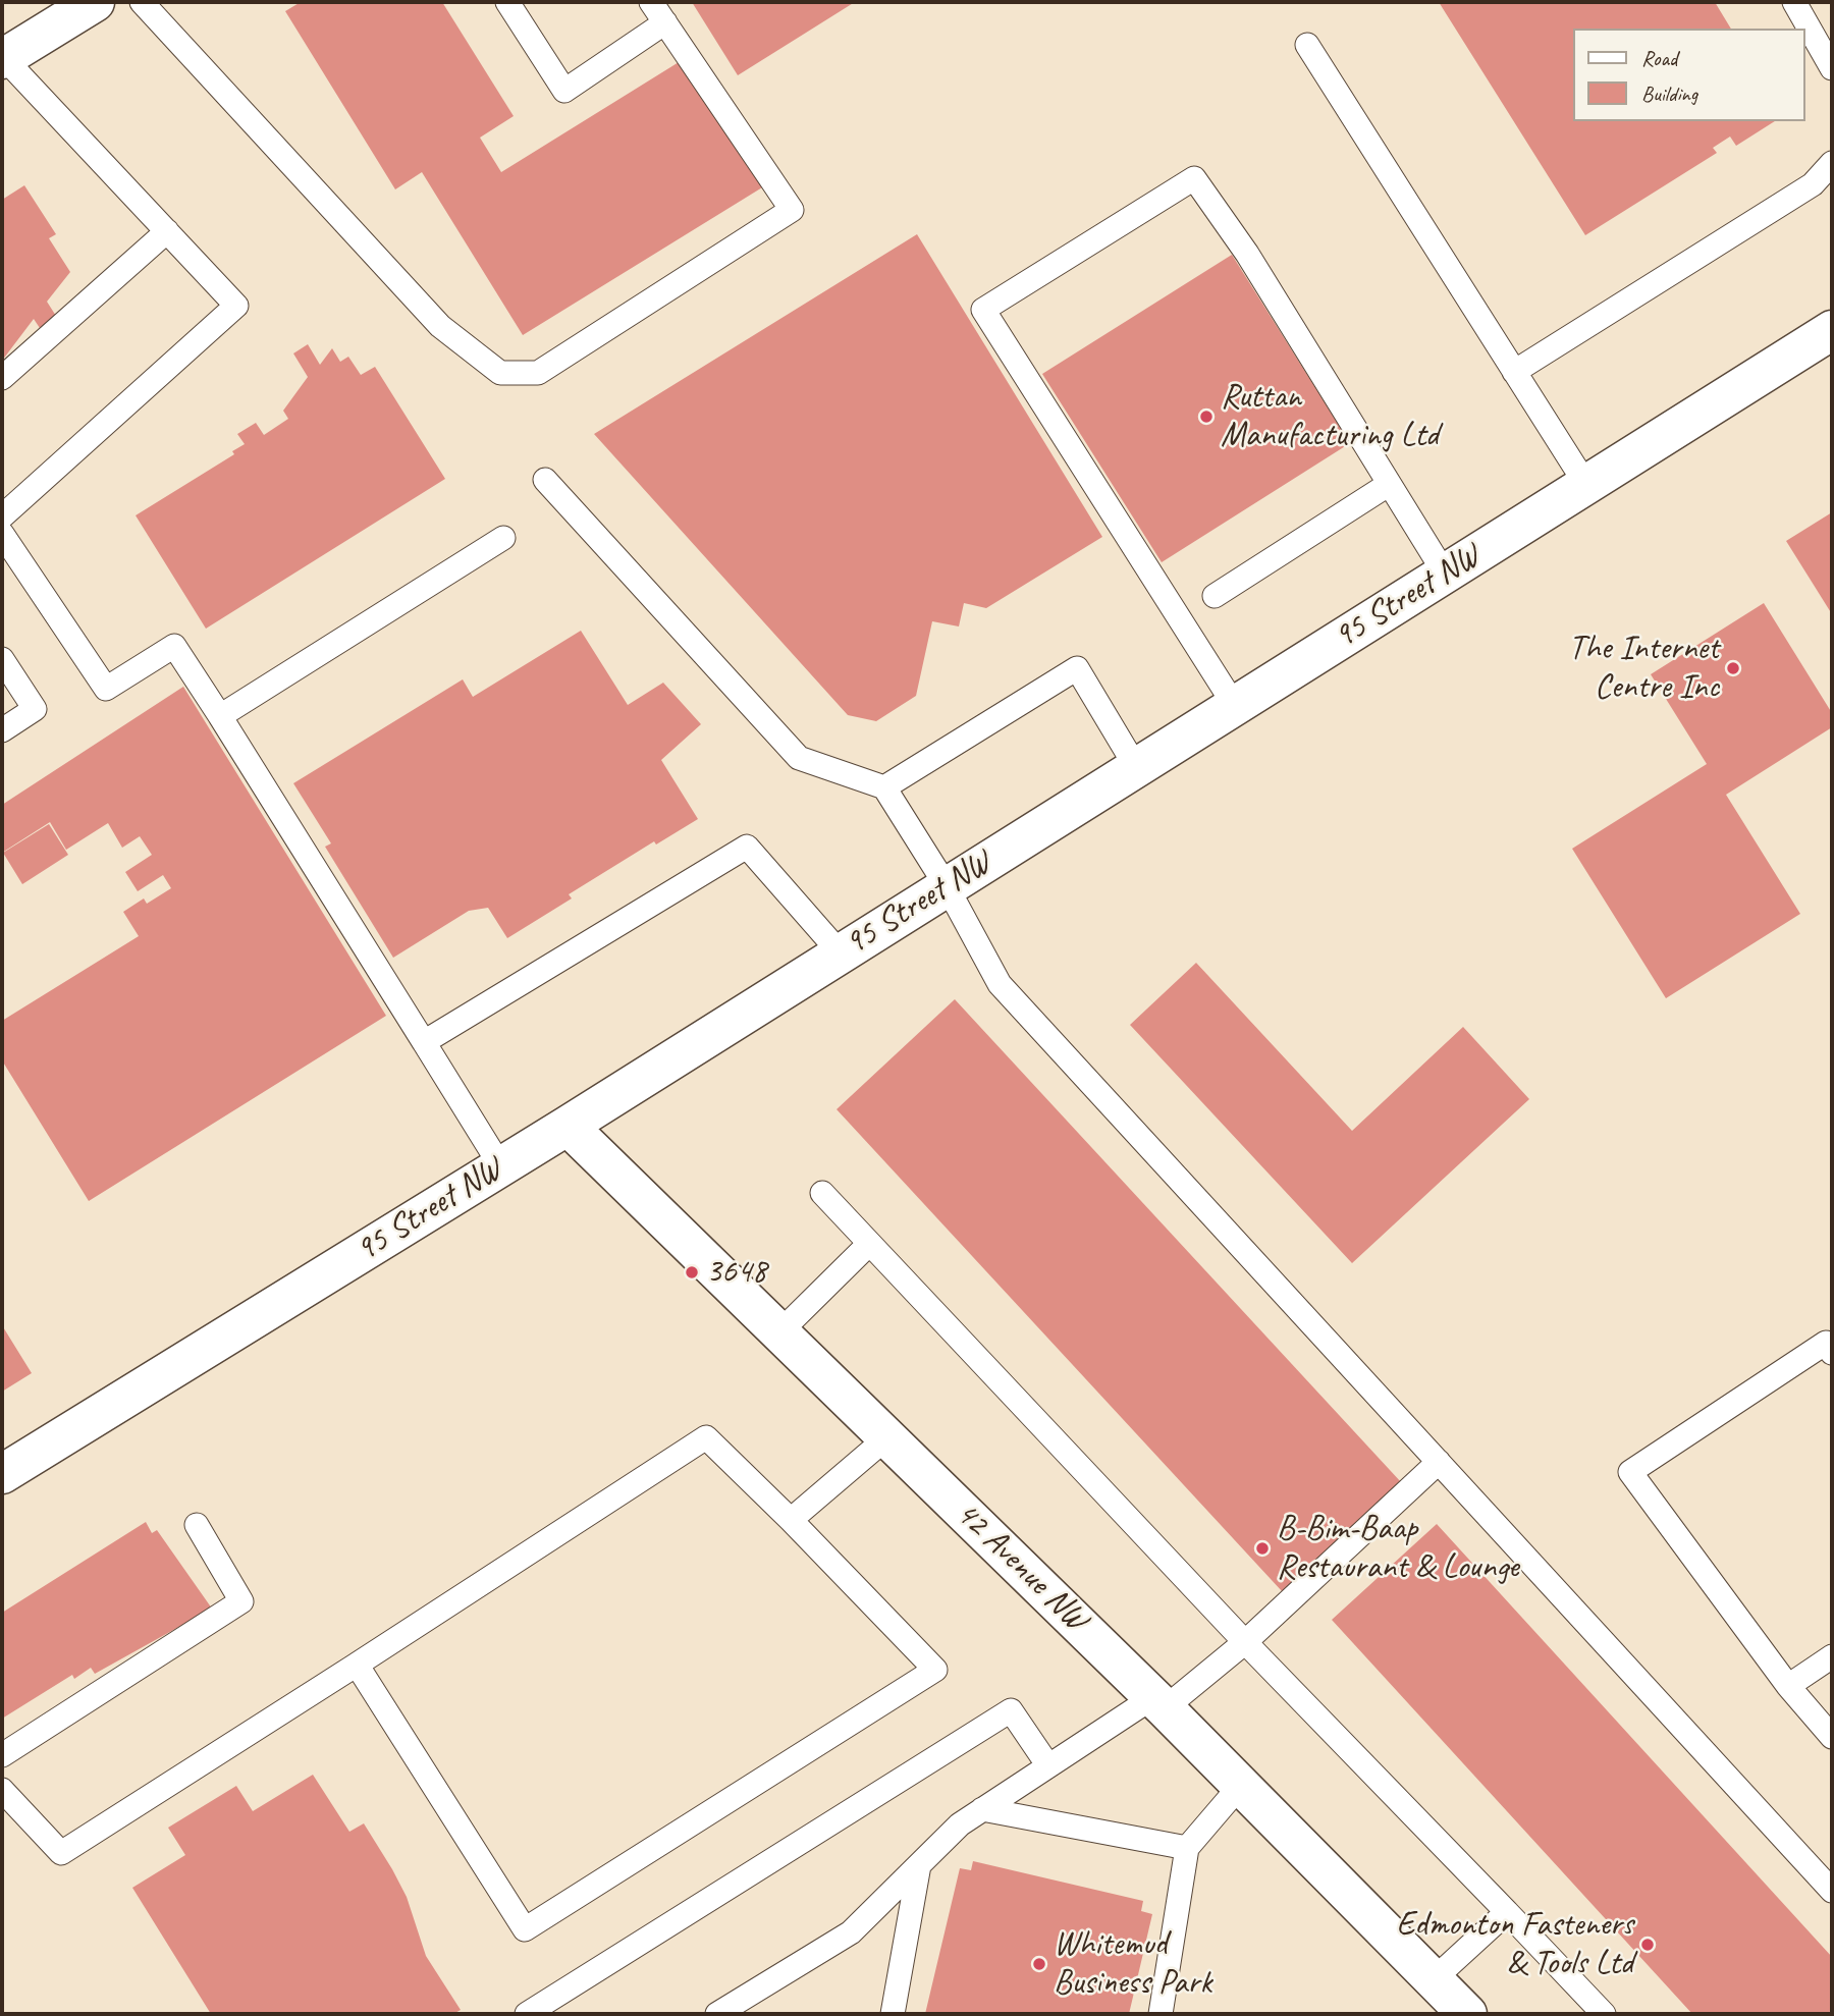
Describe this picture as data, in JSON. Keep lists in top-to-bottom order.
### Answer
{
  "streets": {
    "street": ["95 Street NW", "42 Avenue NW"]
  },
  "crossings": [
    ["95 Street NW", "42 Avenue NW"]
  ],
  "places": [
    "Ruttan Manufacturing Ltd",
    "The Internet Centre Inc",
    "3648",
    "B-Bim-Baap Restaurant & Lounge",
    "Edmonton Fasteners & Tools Ltd",
    "Whitemud Business Park"
  ],
  "legend": ["Road", "Building"]
}
